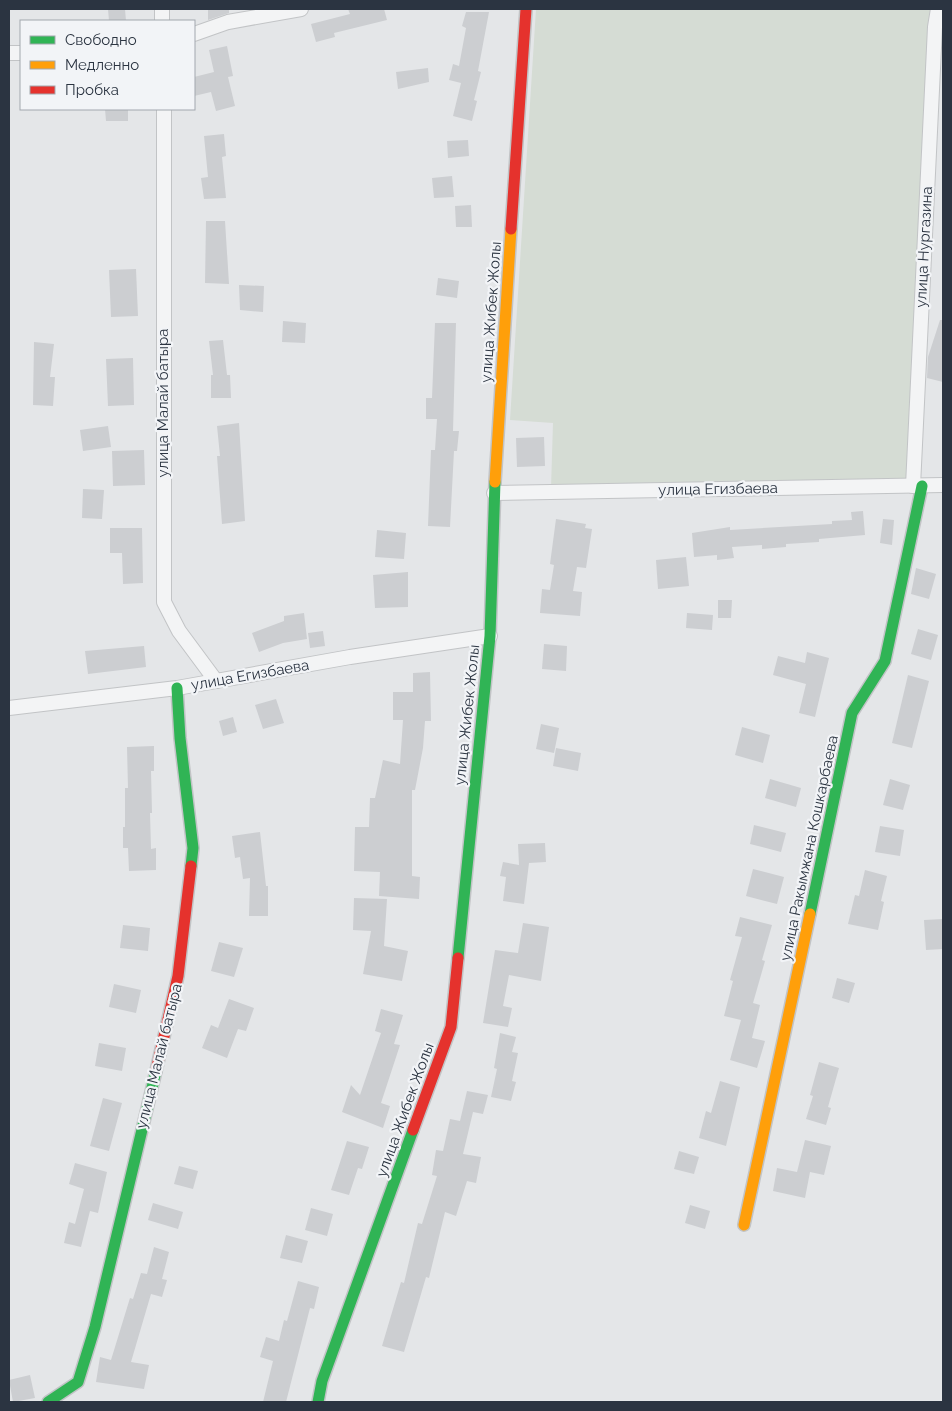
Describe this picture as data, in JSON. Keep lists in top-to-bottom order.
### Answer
{
  "streets": {
    "street": [
      "улица Нургазина",
      "улица Жибек Жолы",
      "улица Малай батыра",
      "улица Егизбаева",
      "улица Ракымжана Кошкарбаева"
    ]
  },
  "crossings": [
    ["улица Нургазина", "улица Егизбаева"],
    ["улица Нургазина", "улица Ракымжана Кошкарбаева"],
    ["улица Жибек Жолы", "улица Егизбаева"],
    ["улица Малай батыра", "улица Егизбаева"],
    ["улица Егизбаева", "улица Ракымжана Кошкарбаева"]
  ],
  "legend": ["Свободно", "Медленно", "Пробка"]
}
